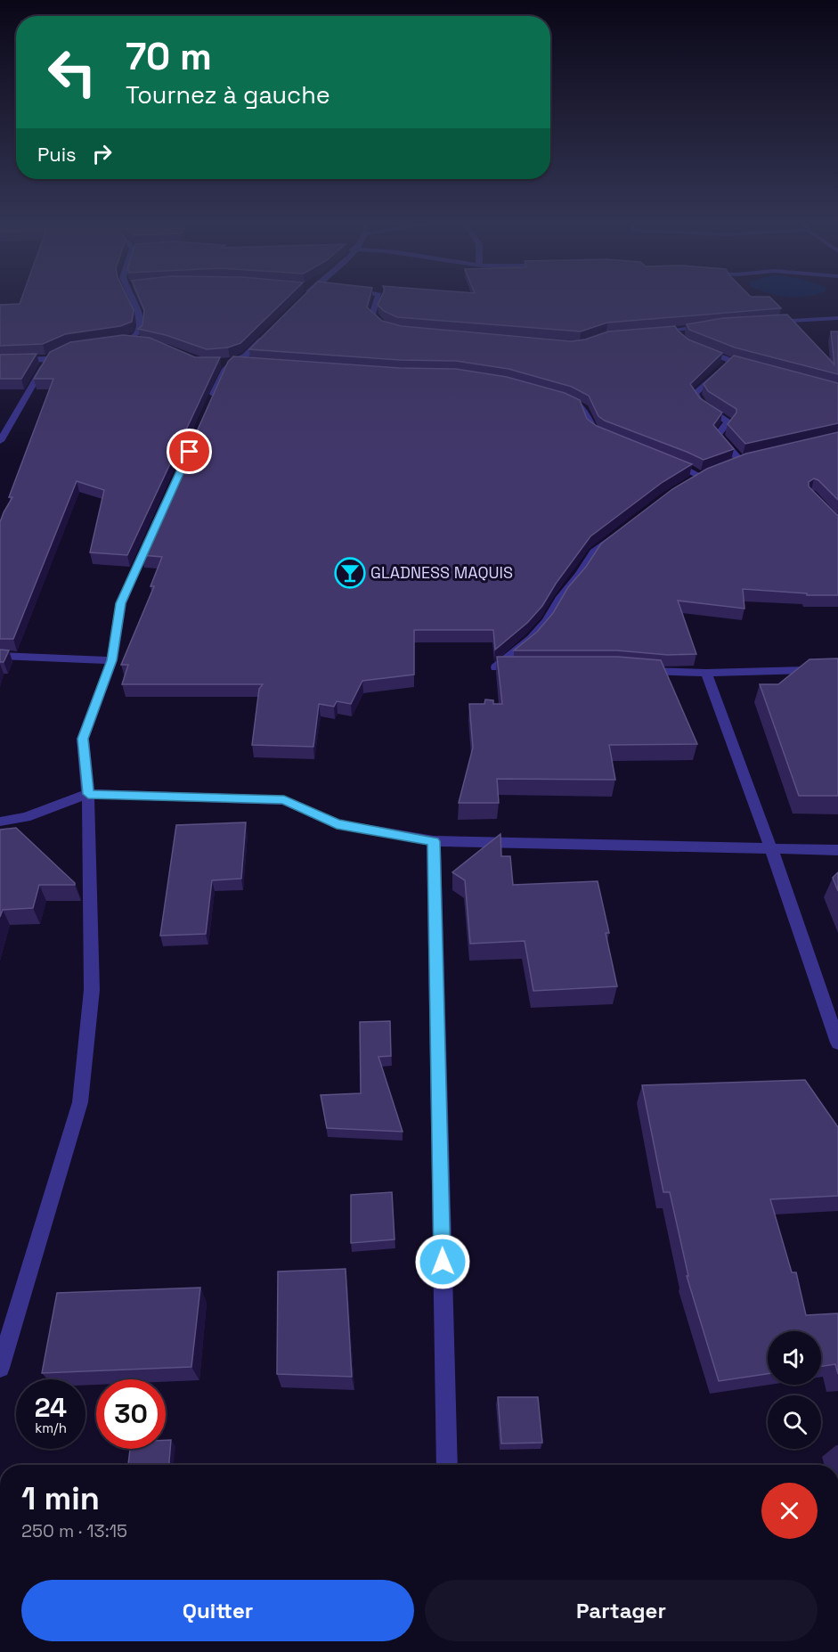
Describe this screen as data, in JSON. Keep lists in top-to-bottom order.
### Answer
{
  "places": {
    "bar": ["GLADNESS MAQUIS"]
  },
  "page": {
    "turn": ["70 m", "Tournez à gauche"],
    "then": "Puis",
    "speed": "24 km/h",
    "limit": "30",
    "heading": ["1 min", "250 m · 13:15"],
    "buttons": ["Quitter", "Partager"]
  }
}
